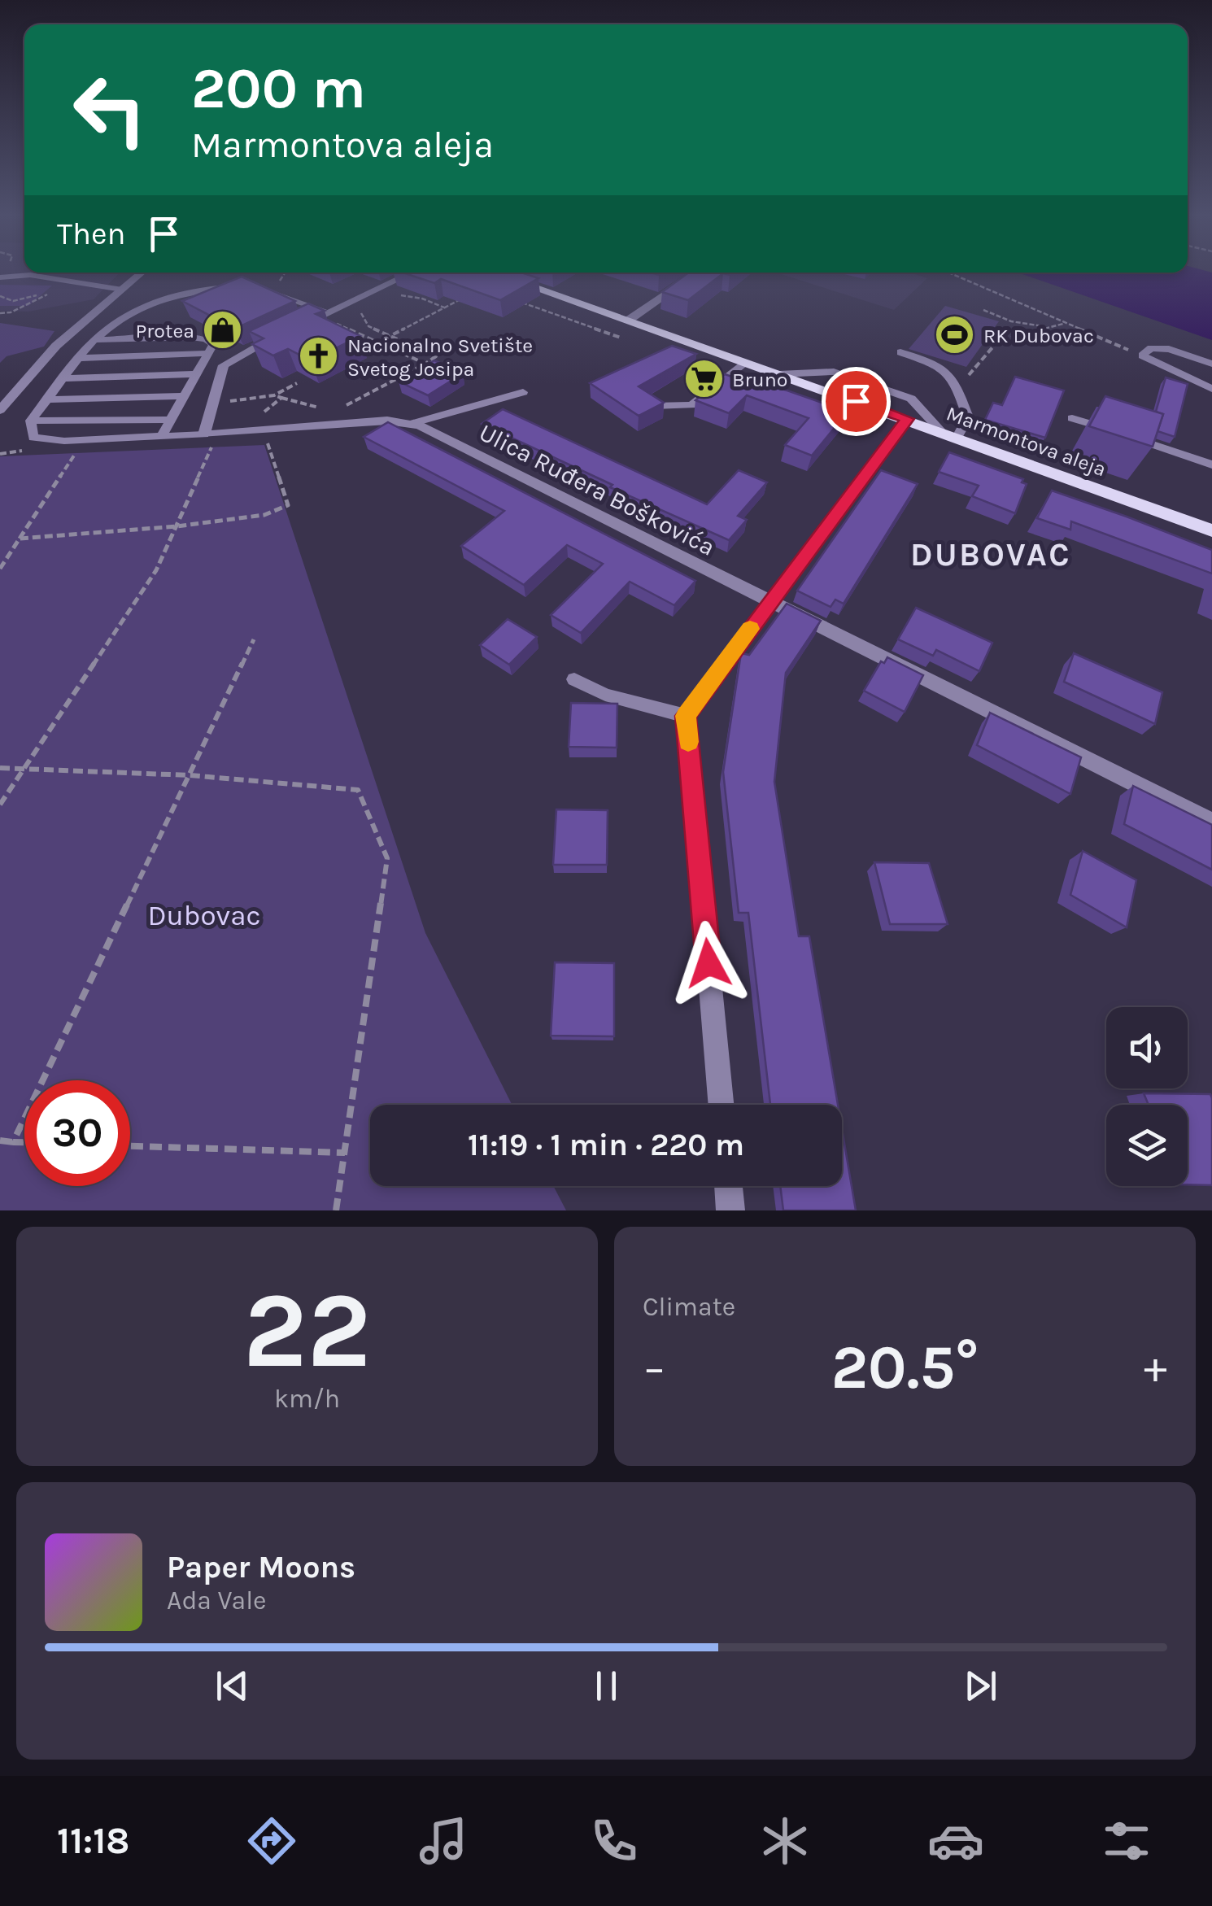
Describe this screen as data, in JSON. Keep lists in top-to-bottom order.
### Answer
{
  "streets": {
    "main road": ["Marmontova aleja"],
    "street": ["Ulica Ruđera Boškovića"]
  },
  "districts": ["DUBOVAC"],
  "parks": ["Dubovac"],
  "places": {
    "shop": ["Protea"],
    "sports": ["RK Dubovac"],
    "church": ["Nacionalno Svetište Svetog Josipa"],
    "supermarket": ["Bruno"]
  },
  "page": {
    "turn": ["200 m", "Marmontova aleja"],
    "then": "Then",
    "limit": "30",
    "trip": "11:19 · 1 min · 220 m",
    "tile": [
      ["22", "km/h"],
      "Climate"
    ],
    "heat": ["−", "20.5°", "+"],
    "song": ["Paper Moons", "Ada Vale"],
    "tabs": "11:18"
  }
}
